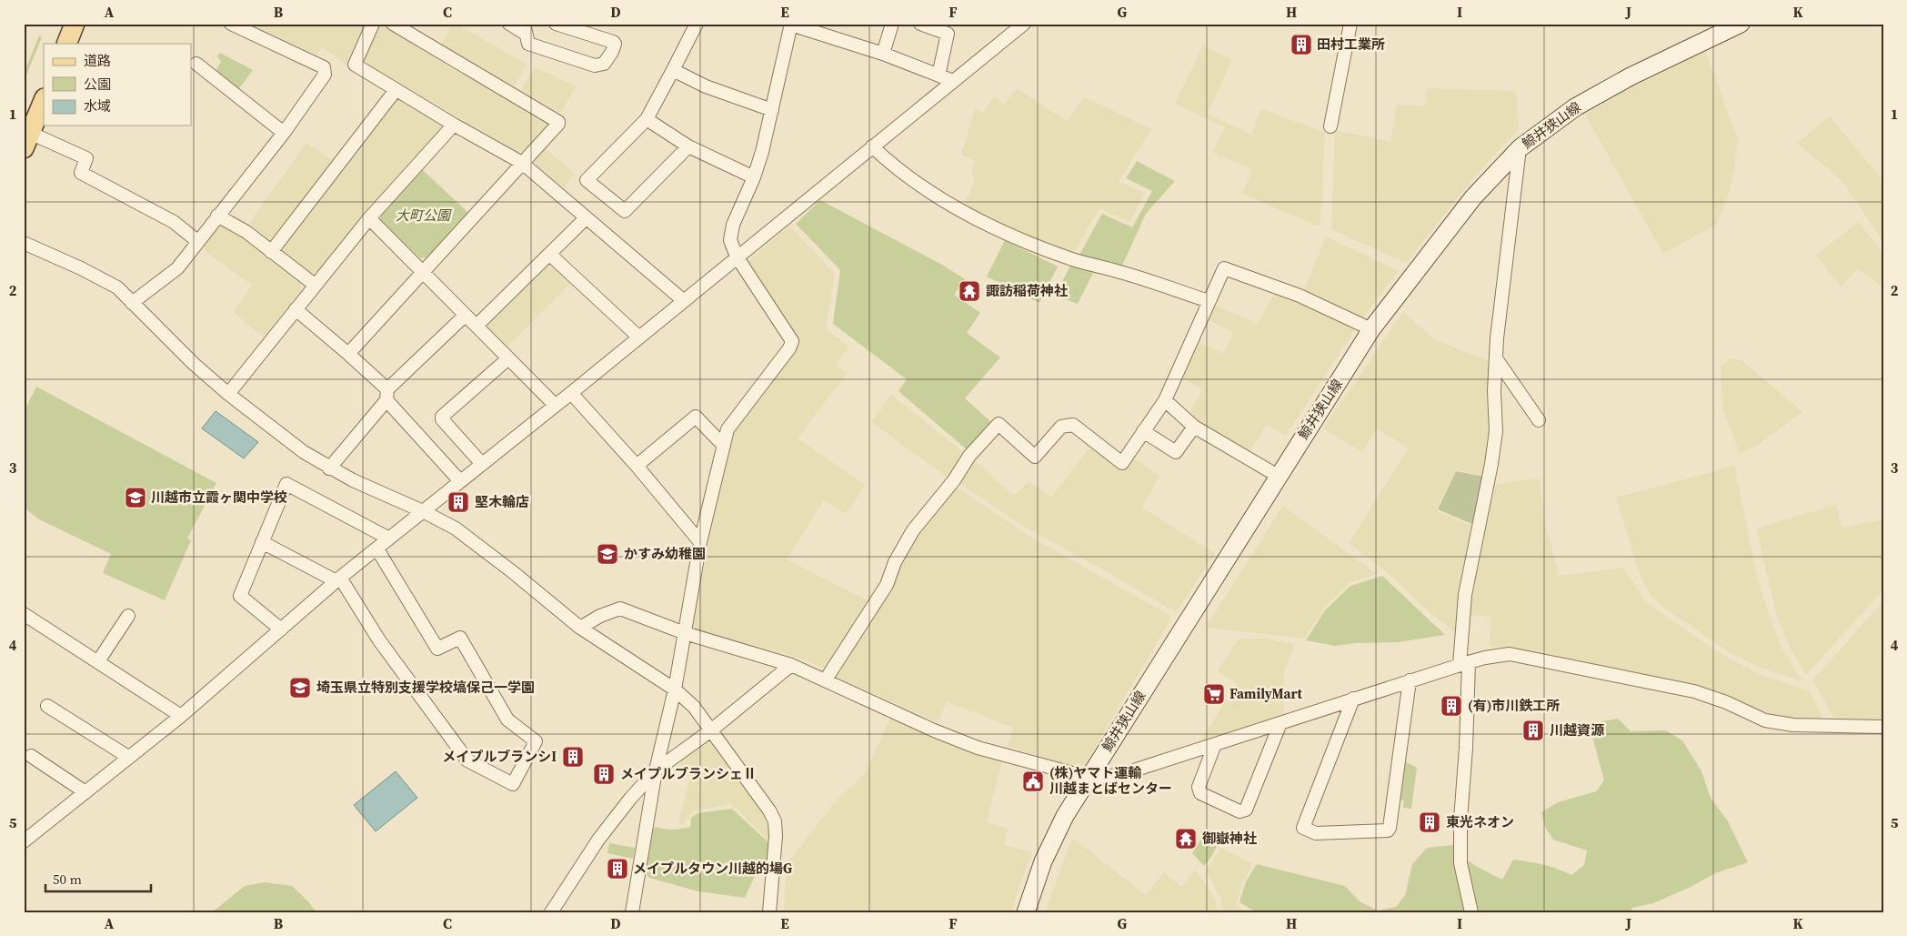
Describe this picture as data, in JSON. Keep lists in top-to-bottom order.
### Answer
{
  "streets": {
    "main road": ["鯨井狭山線"]
  },
  "parks": ["大町公園"],
  "places": {
    "building": [
      "田村工業所",
      "堅木輪店",
      "(有)市川鉄工所",
      "川越資源",
      "メイプルブランシI",
      "メイプルブランシェⅡ",
      "東光ネオン",
      "メイプルタウン川越的場G"
    ],
    "temple": ["諏訪稲荷神社", "御嶽神社"],
    "school or university": ["川越市立霞ヶ関中学校", "かすみ幼稚園", "埼玉県立特別支援学校塙保己一学園"],
    "supermarket": ["FamilyMart"],
    "public building": ["(株)ヤマト運輸 川越まとばセンター"]
  },
  "legend": ["道路", "公園", "水域"],
  "scale_bar": "50 m",
  "grid": {
    "columns": [
      "A",
      "B",
      "C",
      "D",
      "E",
      "F",
      "G",
      "H",
      "I",
      "J",
      "K"
    ],
    "rows": [
      "1",
      "2",
      "3",
      "4",
      "5"
    ]
  }
}
